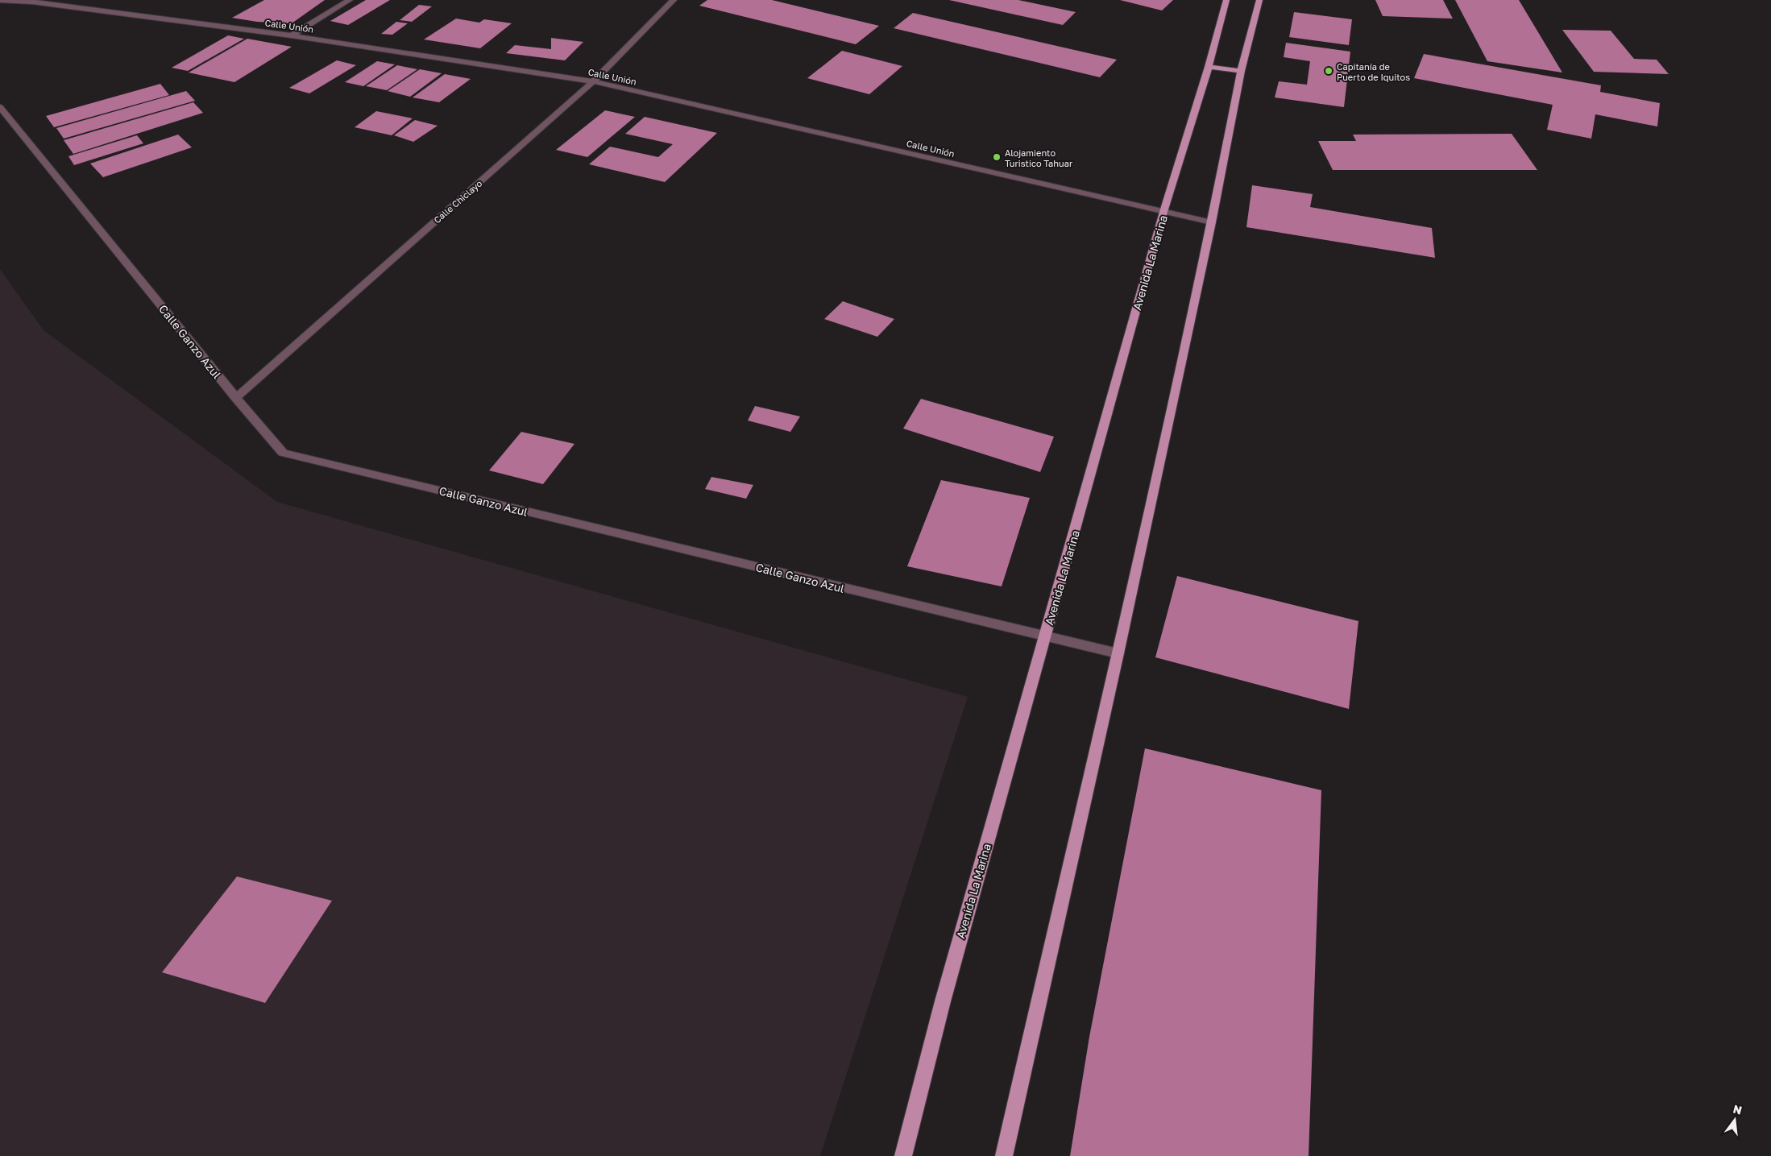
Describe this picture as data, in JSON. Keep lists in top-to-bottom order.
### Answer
{
  "streets": {
    "main road": ["Avenida La Marina"],
    "street": ["Calle Unión", "Calle Chiclayo", "Calle Ganzo Azul"]
  },
  "crossings": [
    ["Calle Unión", "Calle Chiclayo"],
    ["Calle Unión", "Avenida La Marina"],
    ["Calle Chiclayo", "Calle Ganzo Azul"],
    ["Avenida La Marina", "Calle Ganzo Azul"]
  ],
  "places": ["Capitanía de Puerto de Iquitos", "Alojamiento Turistico Tahuar"],
  "north": "top"
}
